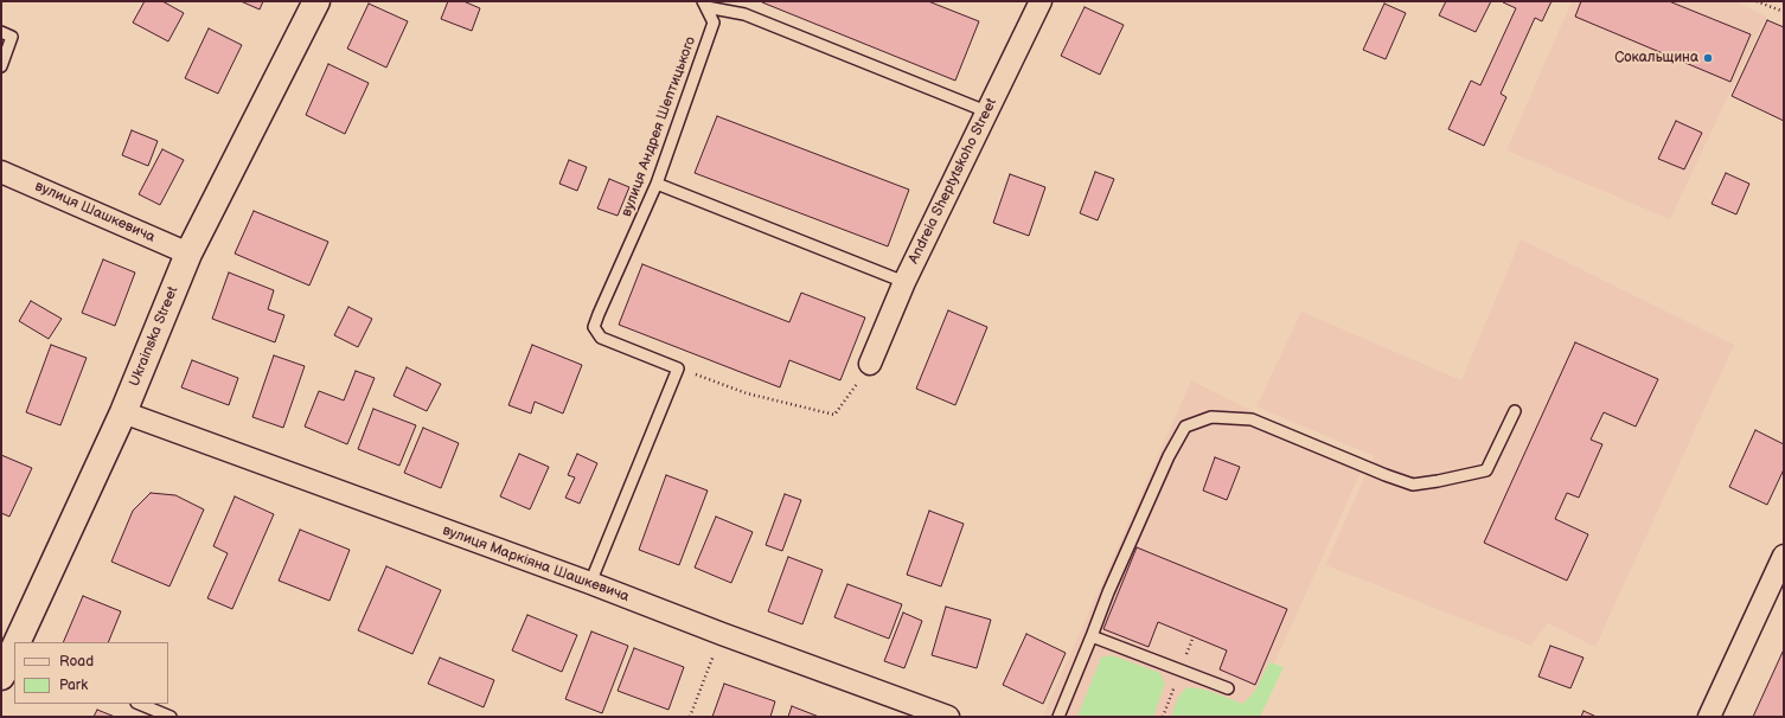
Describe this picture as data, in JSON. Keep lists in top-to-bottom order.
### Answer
{
  "streets": {
    "street": [
      "Andreia Sheptytskoho Street",
      "вулиця Шашкевича",
      "Ukrainska Street",
      "вулиця Маркіяна Шашкевича"
    ],
    "lane": ["вулиця Андрея Шептицького"]
  },
  "crossings": [
    ["вулиця Шашкевича", "Ukrainska Street"],
    ["Ukrainska Street", "вулиця Маркіяна Шашкевича"]
  ],
  "places": ["Сокальщина"],
  "legend": ["Road", "Park"]
}
